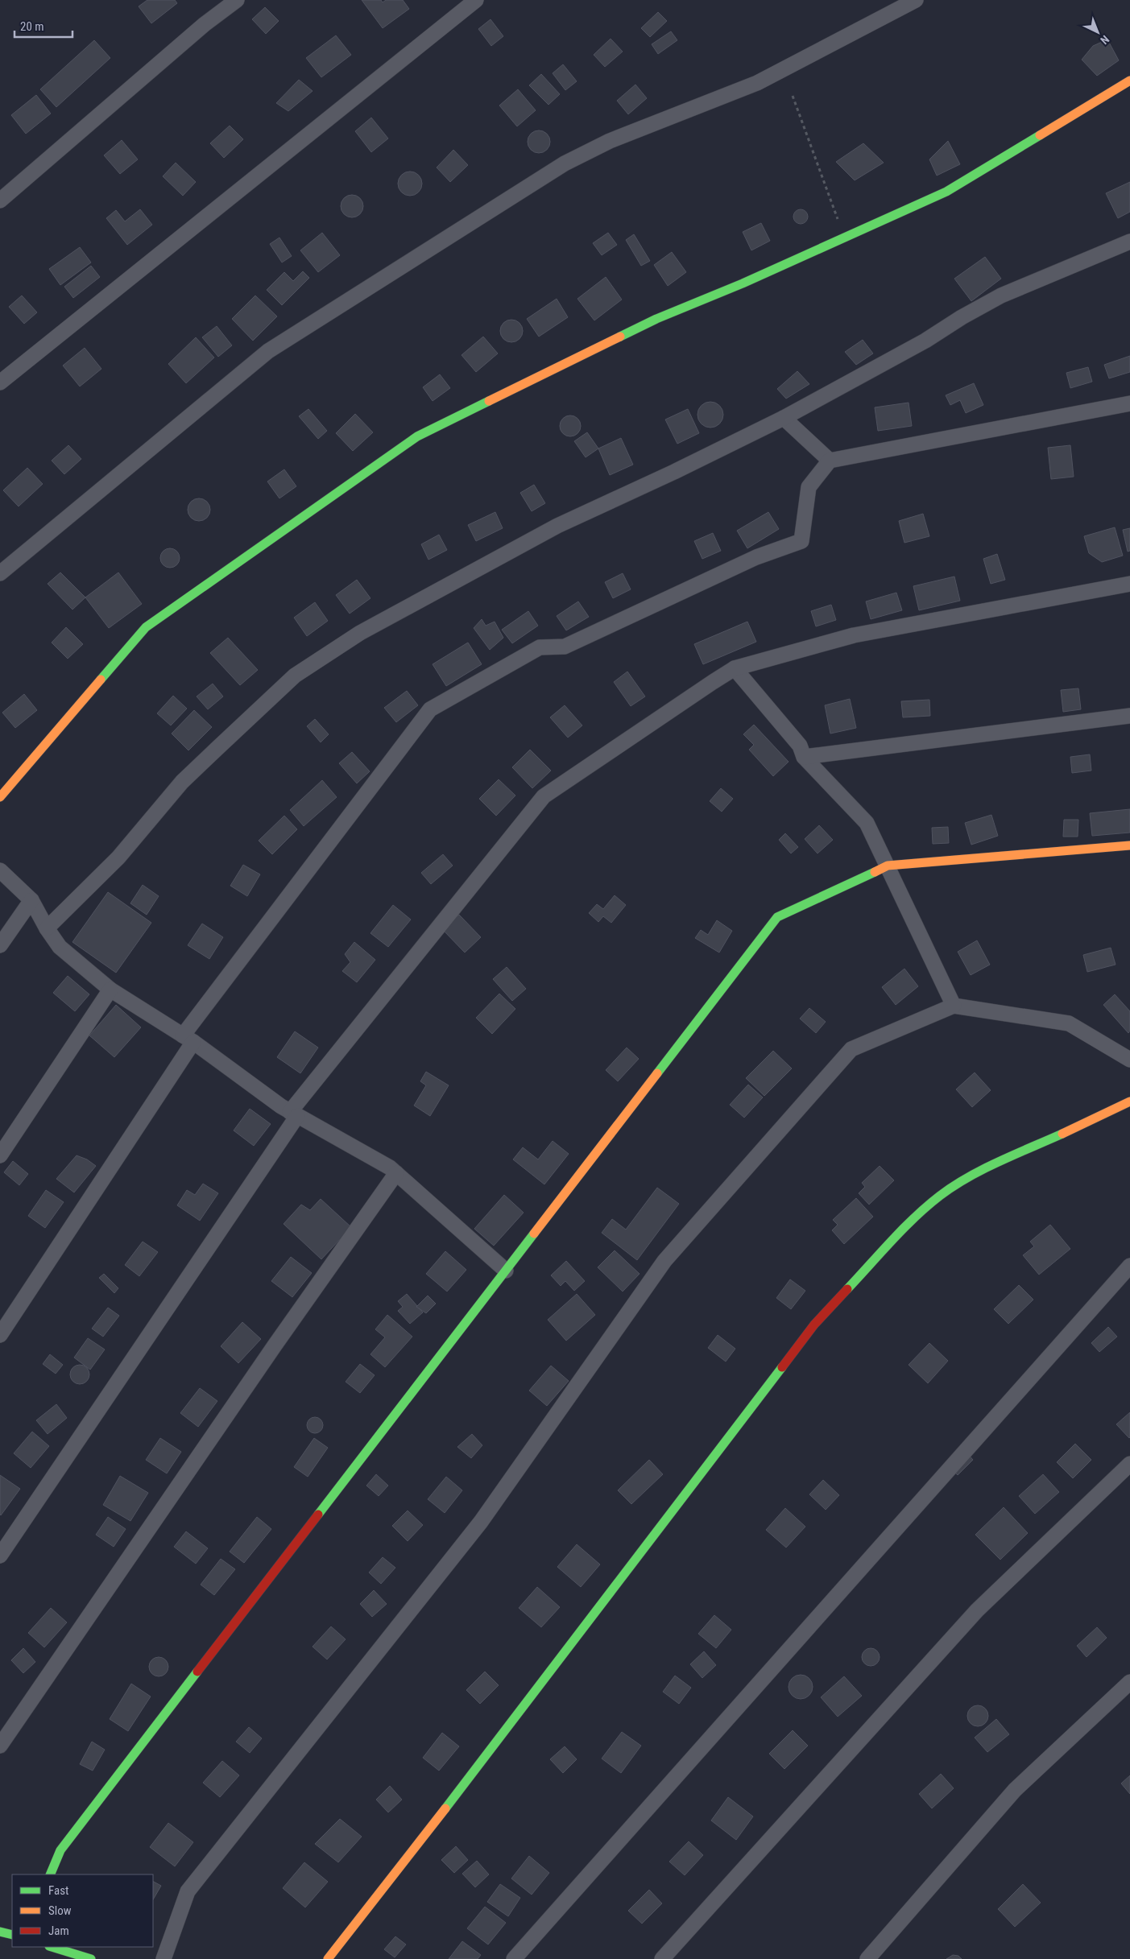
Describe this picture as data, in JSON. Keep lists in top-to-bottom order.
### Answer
{
  "legend": ["Fast", "Slow", "Jam"],
  "scale_bar": "20 m",
  "north": "bottom right"
}
